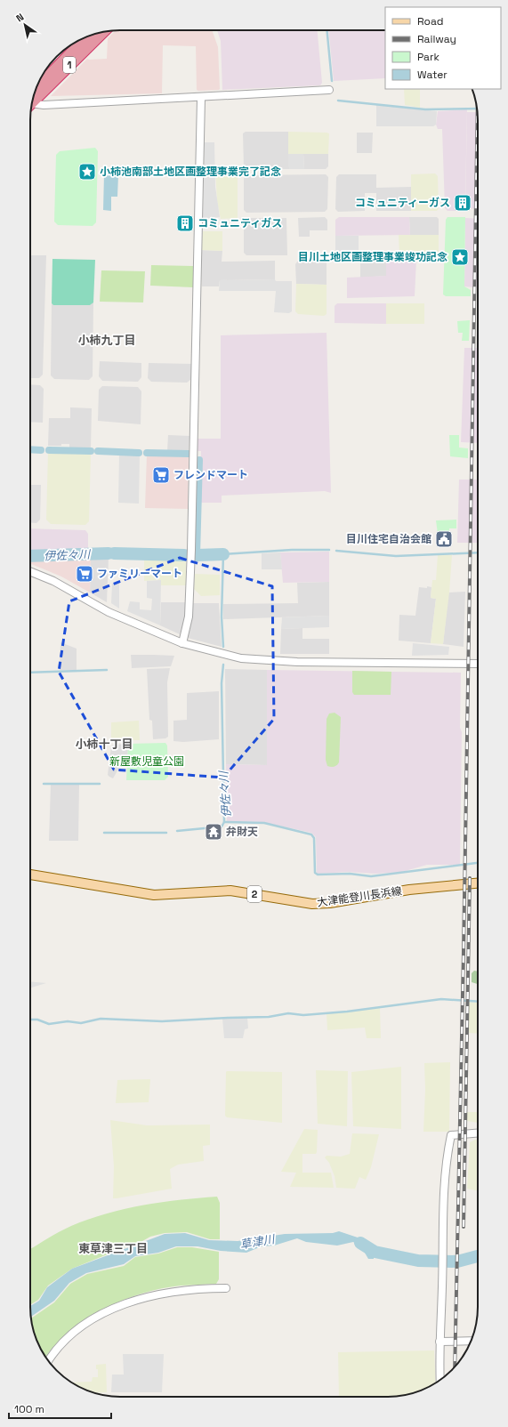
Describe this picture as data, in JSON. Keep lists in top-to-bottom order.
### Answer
{
  "streets": {
    "highway": ["1"],
    "main road": ["2", "大津能登川長浜線"]
  },
  "districts": ["小柿九丁目", "小柿十丁目", "東草津三丁目"],
  "water": ["伊佐々川", "草津川"],
  "parks": ["新屋敷児童公園"],
  "places": {
    "place": ["小柿池南部土地区画整理事業完了記念", "目川土地区画整理事業竣功記念"],
    "building": ["コミュニティーガス", "コミュニティガス"],
    "supermarket": ["フレンドマート", "ファミリーマート"],
    "public building": ["目川住宅自治会館"],
    "temple": ["弁財天"]
  },
  "legend": [
    "Road",
    "Railway",
    "Park",
    "Water"
  ],
  "scale_bar": "100 m",
  "north": "top left"
}
